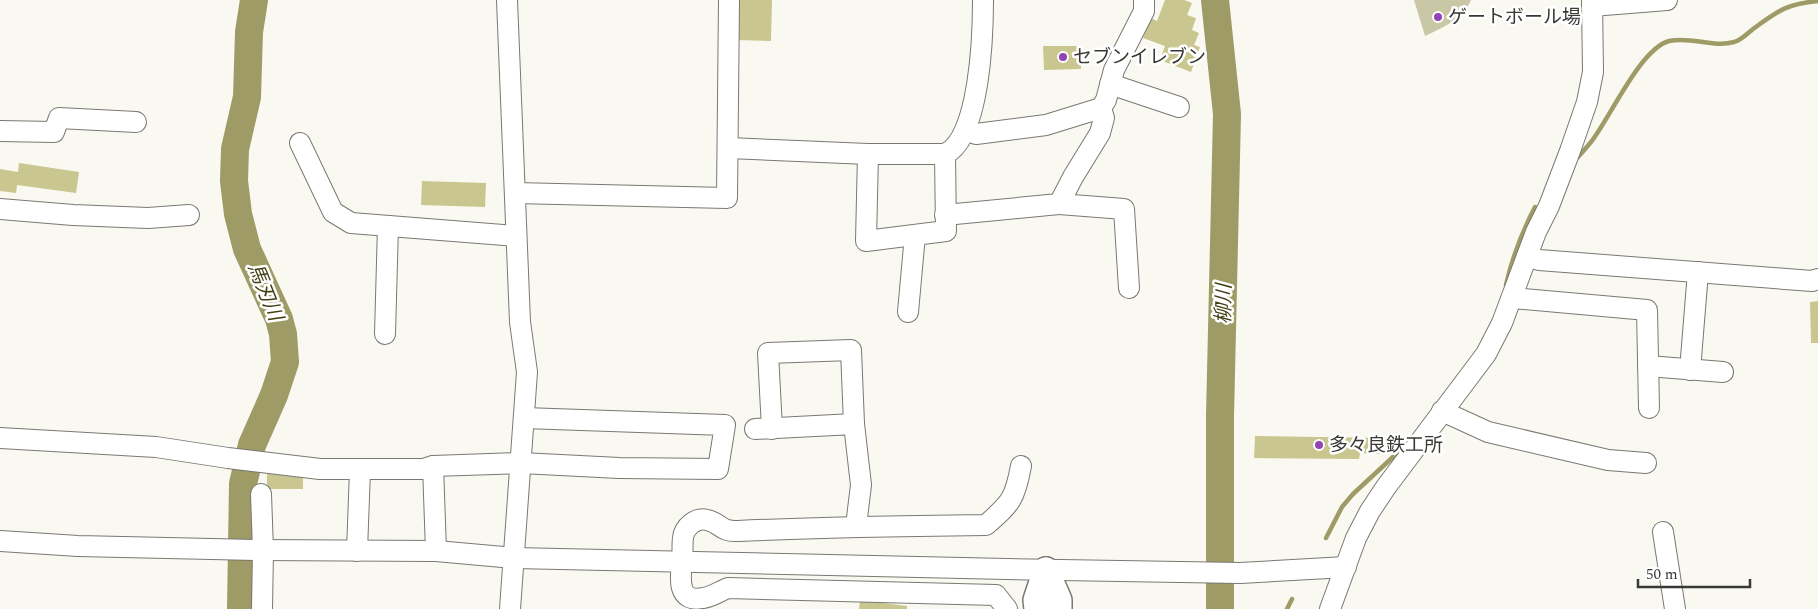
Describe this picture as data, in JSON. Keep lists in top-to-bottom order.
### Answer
{
  "water": ["馬刃川", "柳川"],
  "places": ["ゲートボール場", "セブンイレブン", "多々良鉄工所"],
  "scale_bar": "50 m"
}
